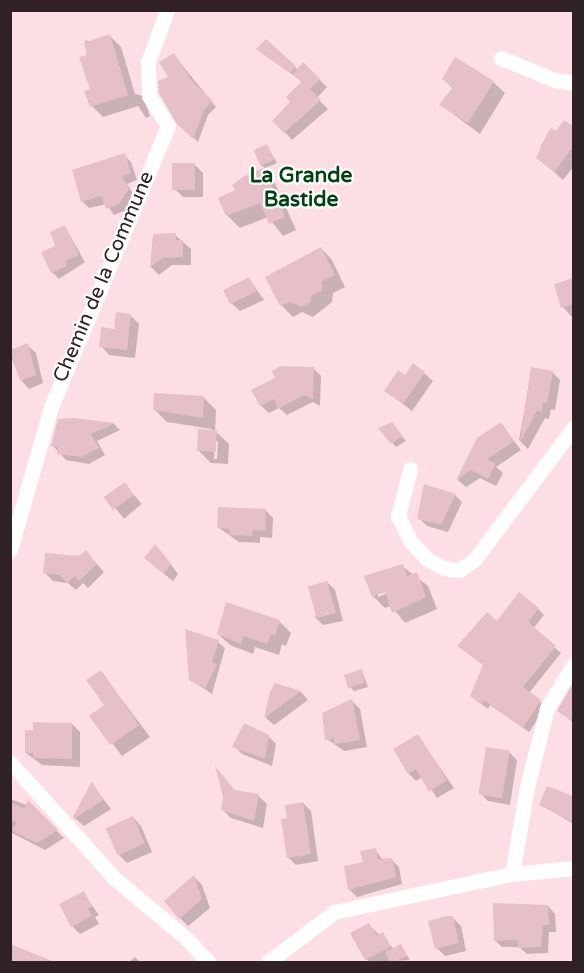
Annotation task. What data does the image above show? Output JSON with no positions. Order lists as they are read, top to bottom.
{
  "streets": {
    "street": ["Chemin de la Commune"]
  },
  "districts": ["La Grande Bastide"]
}
